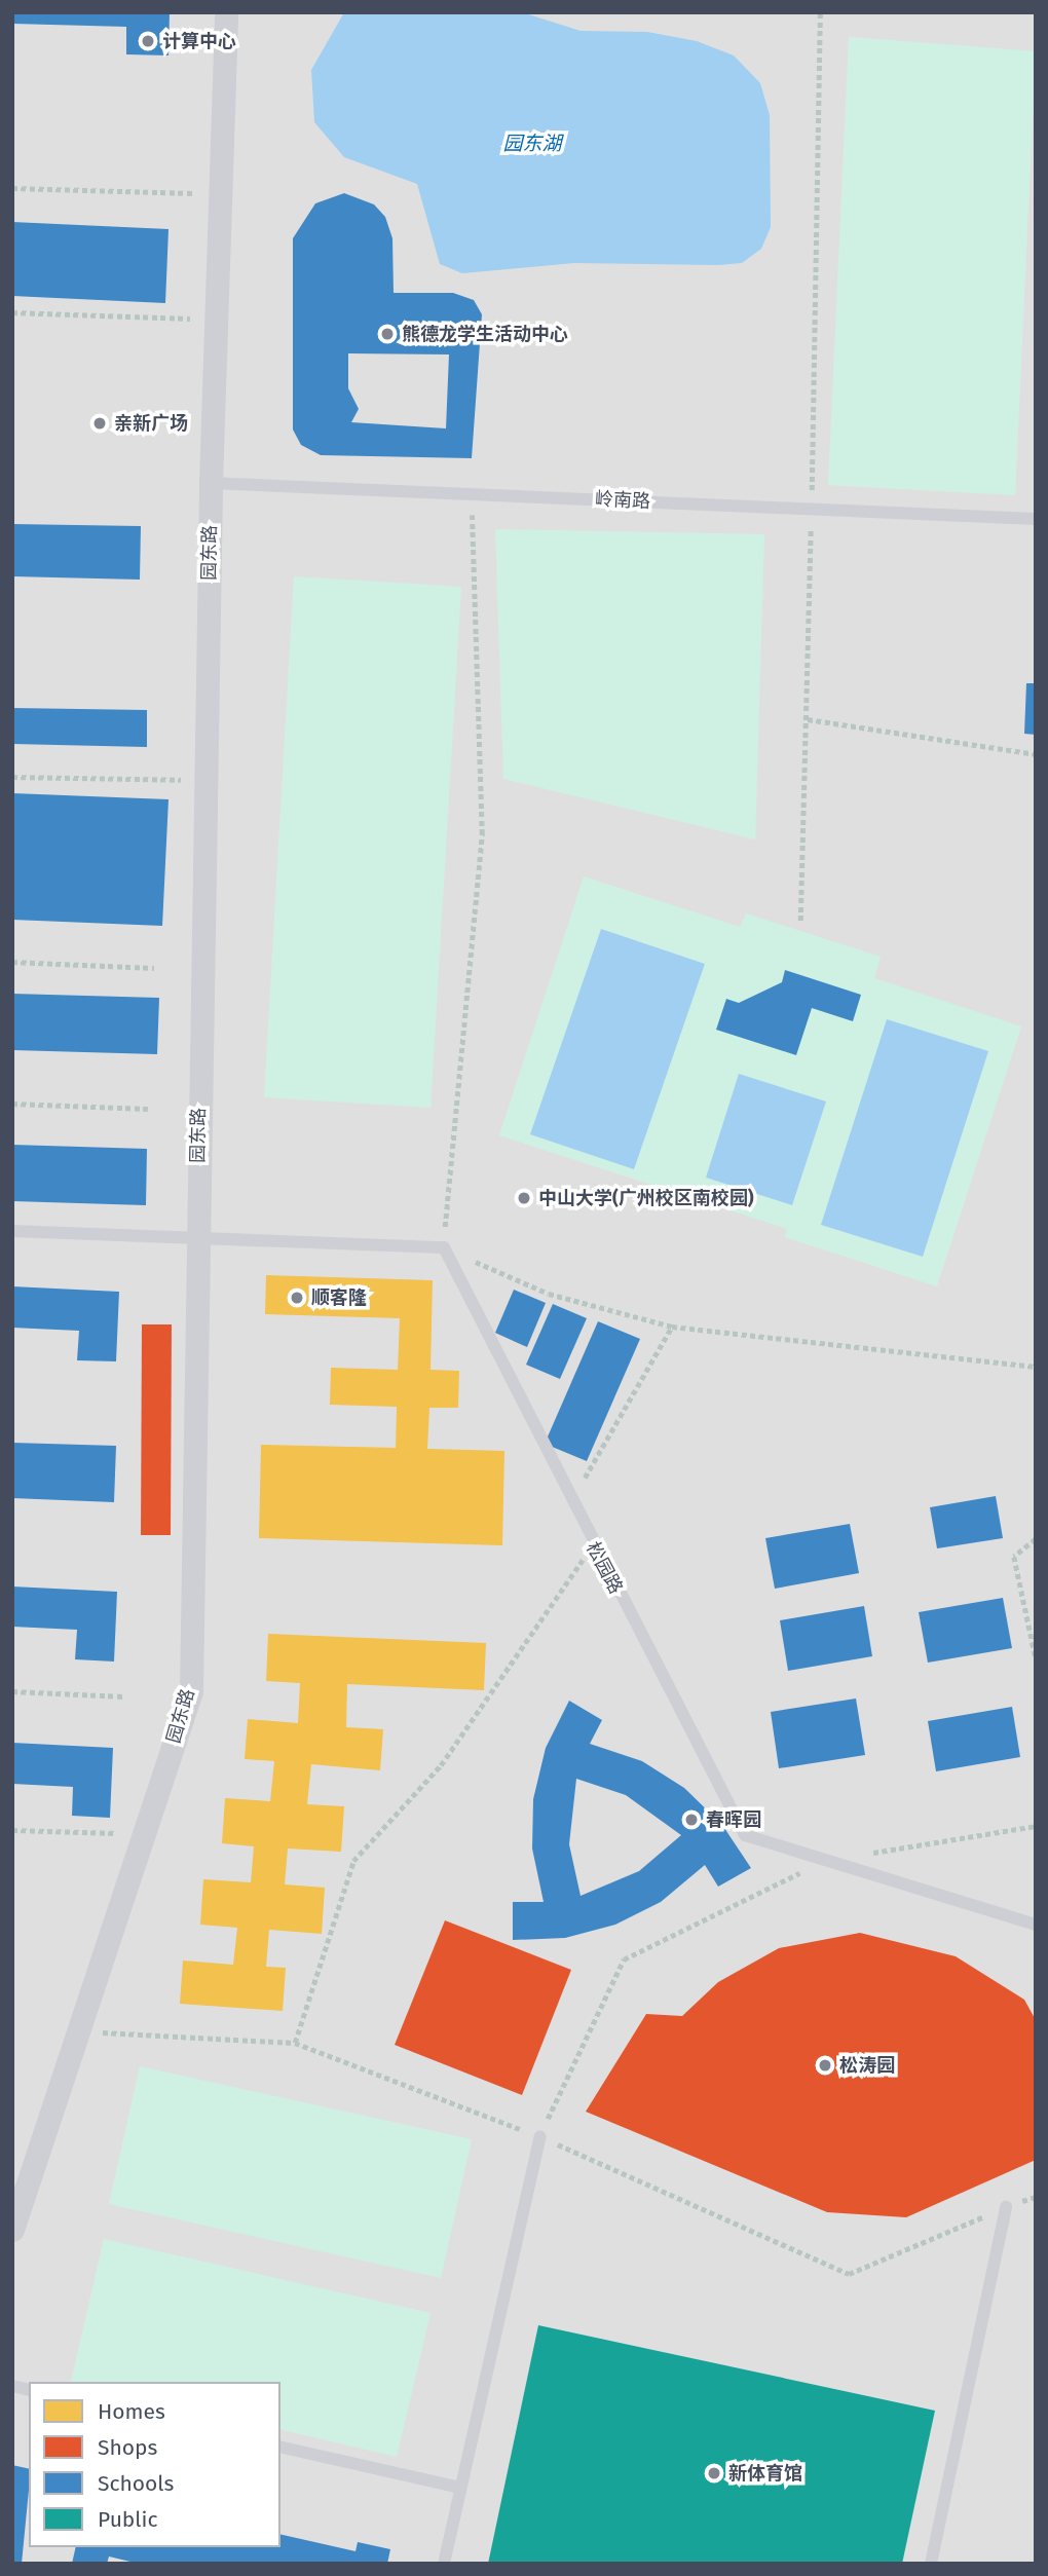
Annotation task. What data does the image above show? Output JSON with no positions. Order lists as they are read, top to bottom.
{
  "streets": {
    "street": ["园东路"],
    "lane": ["岭南路", "松园路"]
  },
  "crossings": [
    ["岭南路", "园东路"]
  ],
  "water": ["园东湖"],
  "places": [
    "计算中心",
    "熊德龙学生活动中心",
    "亲新广场",
    "中山大学(广州校区南校园)",
    "顺客隆",
    "春晖园",
    "松涛园",
    "新体育馆"
  ],
  "legend": [
    "Homes",
    "Shops",
    "Schools",
    "Public"
  ]
}
